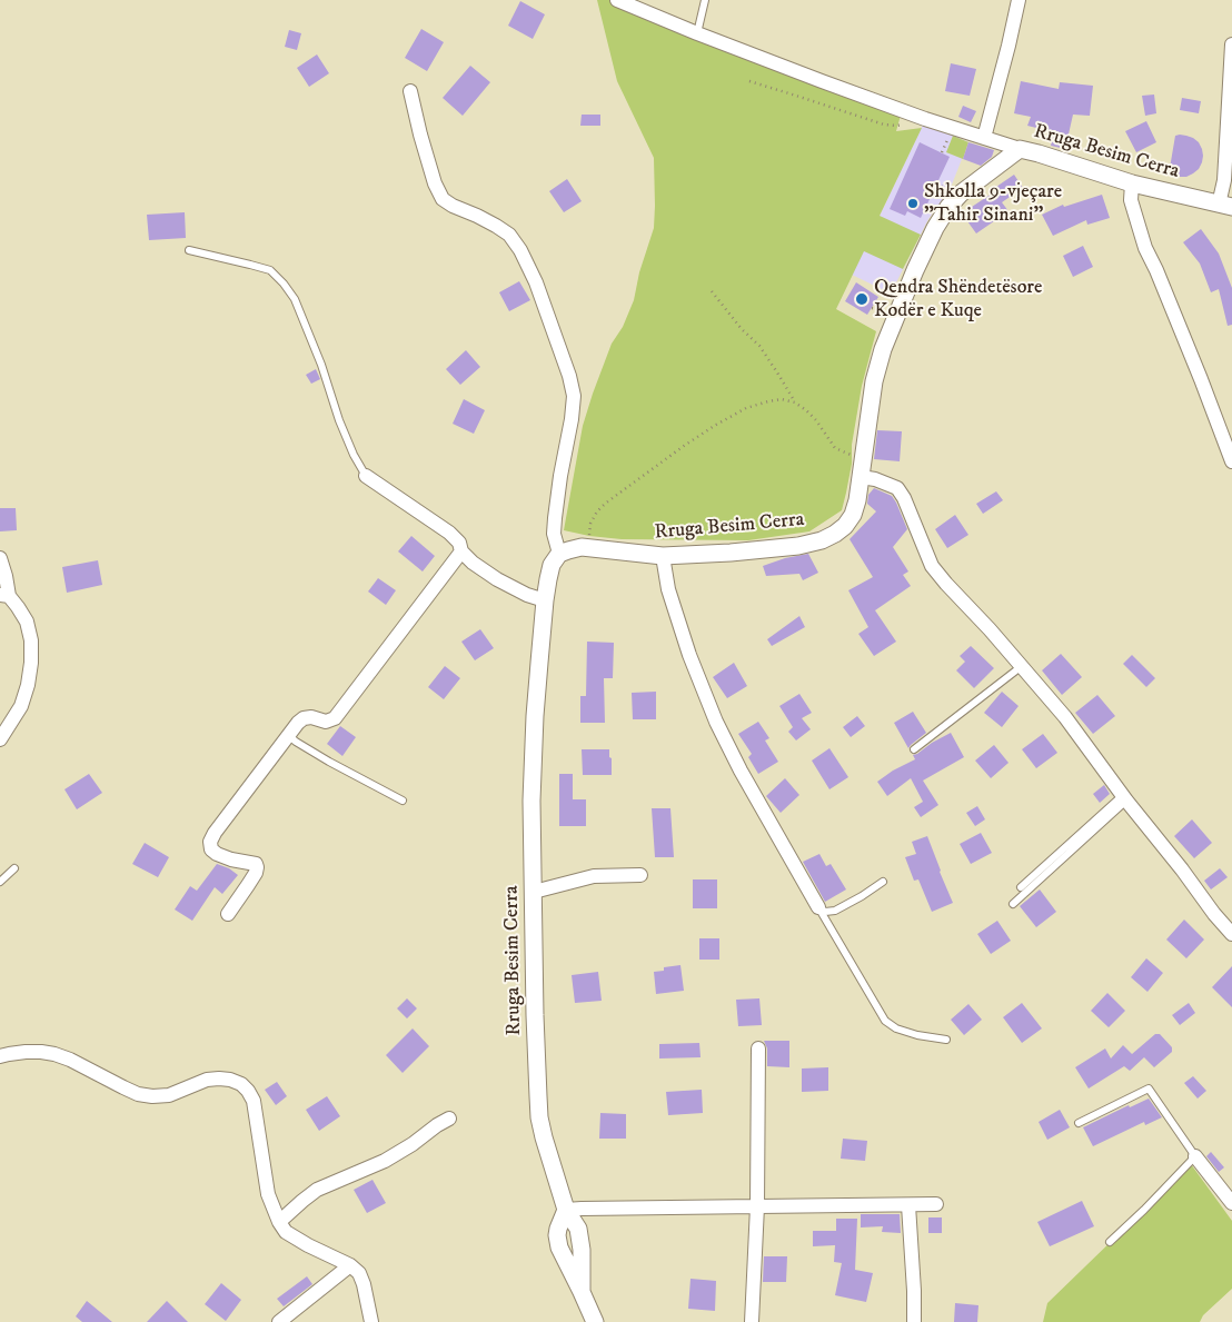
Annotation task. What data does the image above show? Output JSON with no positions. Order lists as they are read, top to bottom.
{
  "streets": {
    "street": ["Rruga Besim Cerra"]
  },
  "places": ["Shkolla 9-vjeçare \"Tahir Sinani\"", "Qendra Shëndetësore Kodër e Kuqe"]
}
